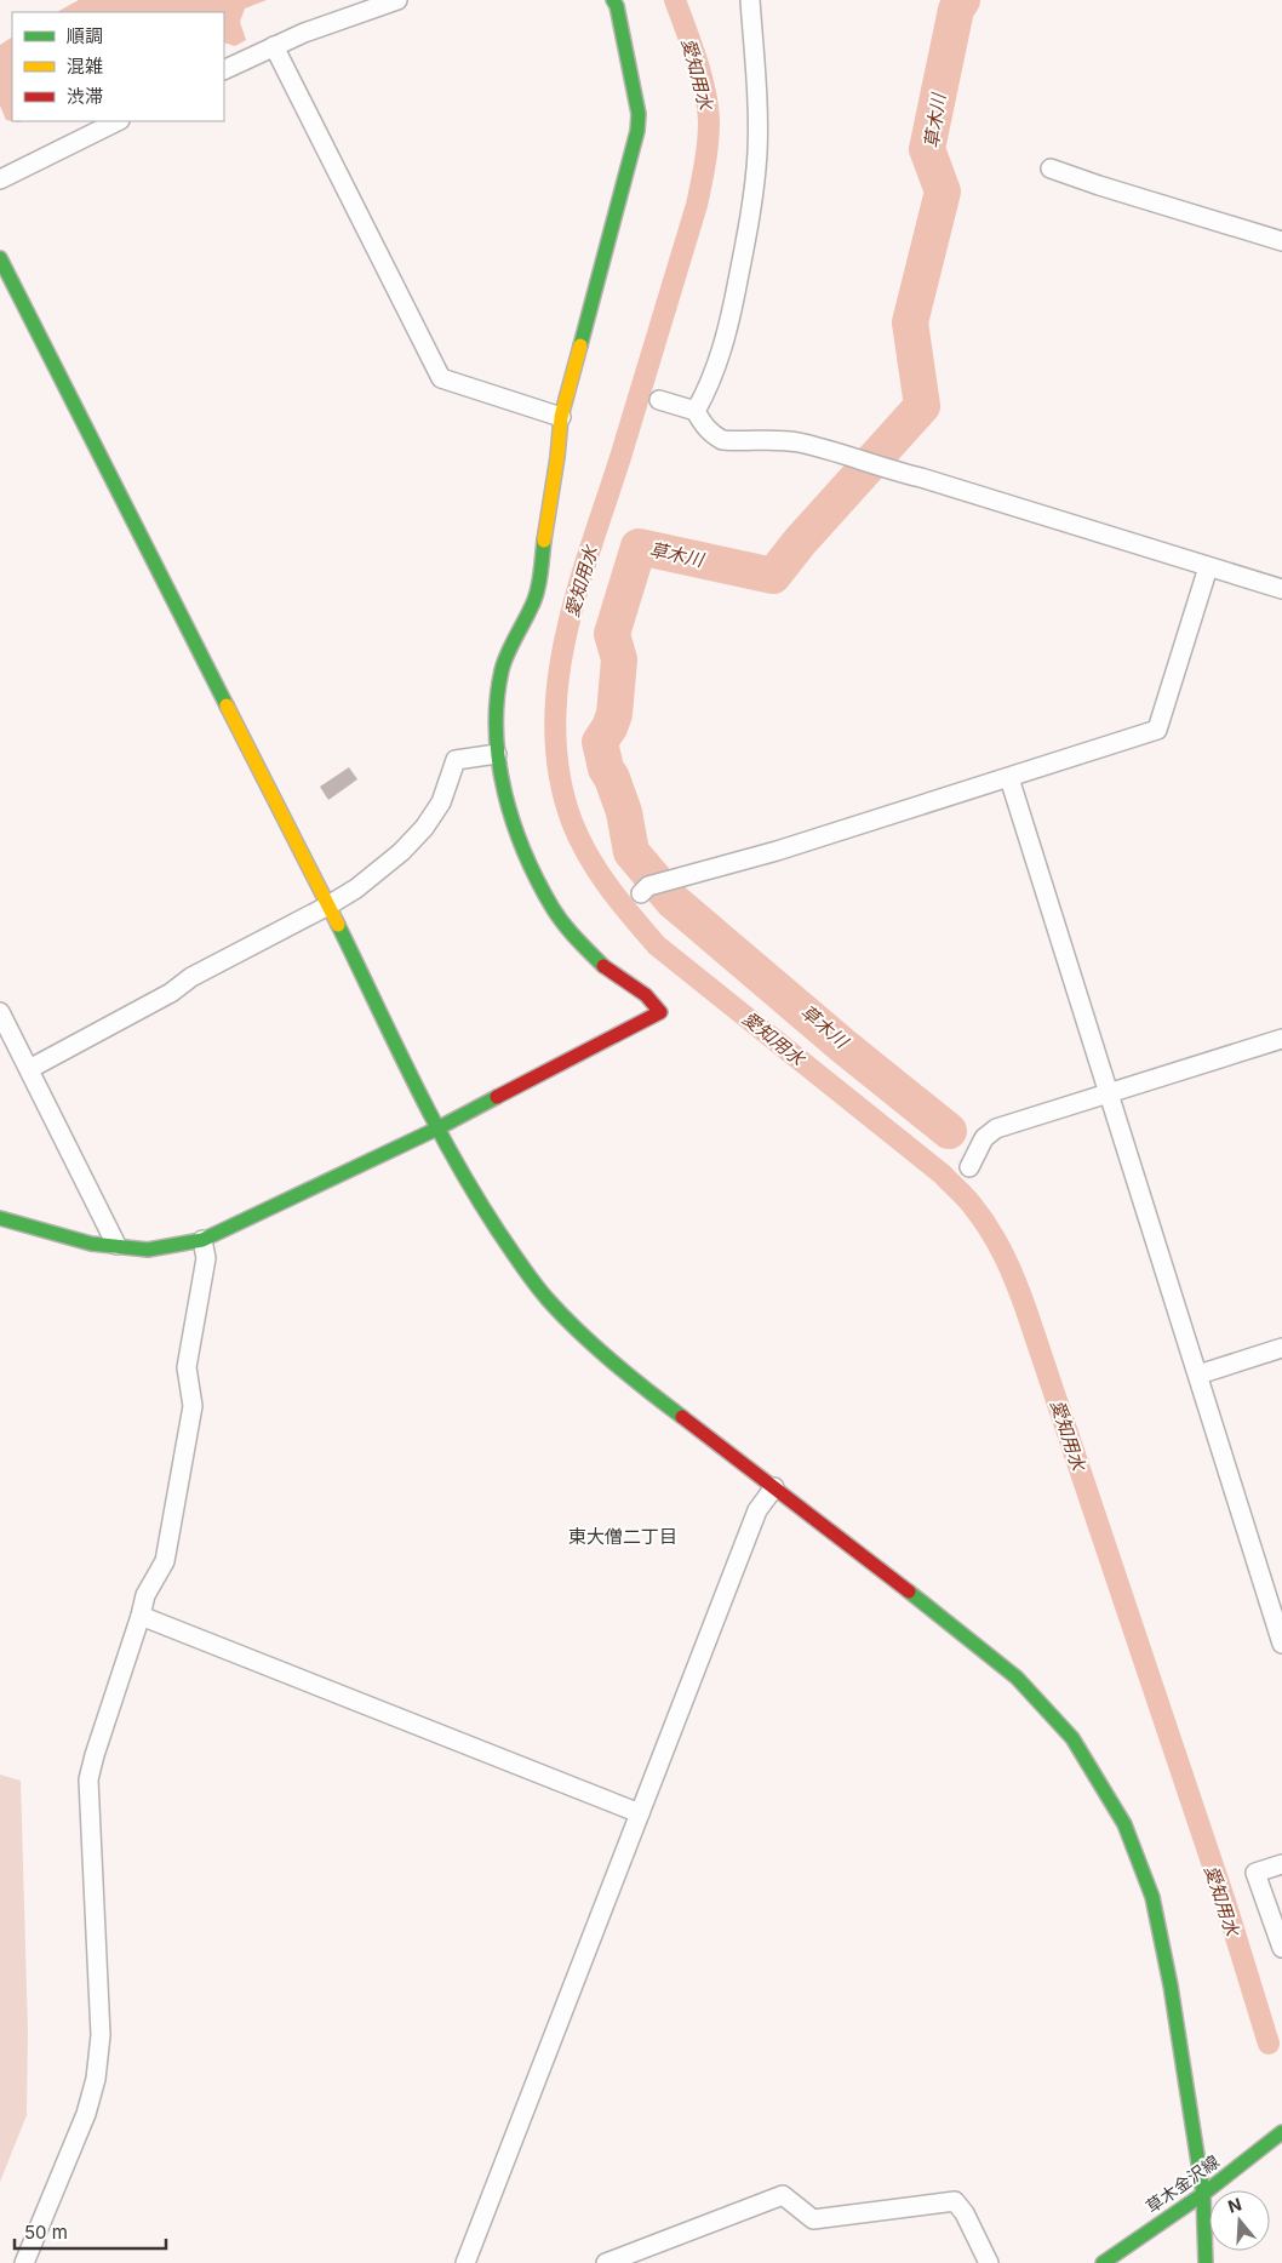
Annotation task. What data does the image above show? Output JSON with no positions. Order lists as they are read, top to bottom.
{
  "streets": {
    "street": ["草木金沢線"]
  },
  "districts": ["東大僧二丁目"],
  "water": ["愛知用水", "草木川"],
  "legend": ["順調", "混雑", "渋滞"],
  "scale_bar": "50 m",
  "north": "top"
}
